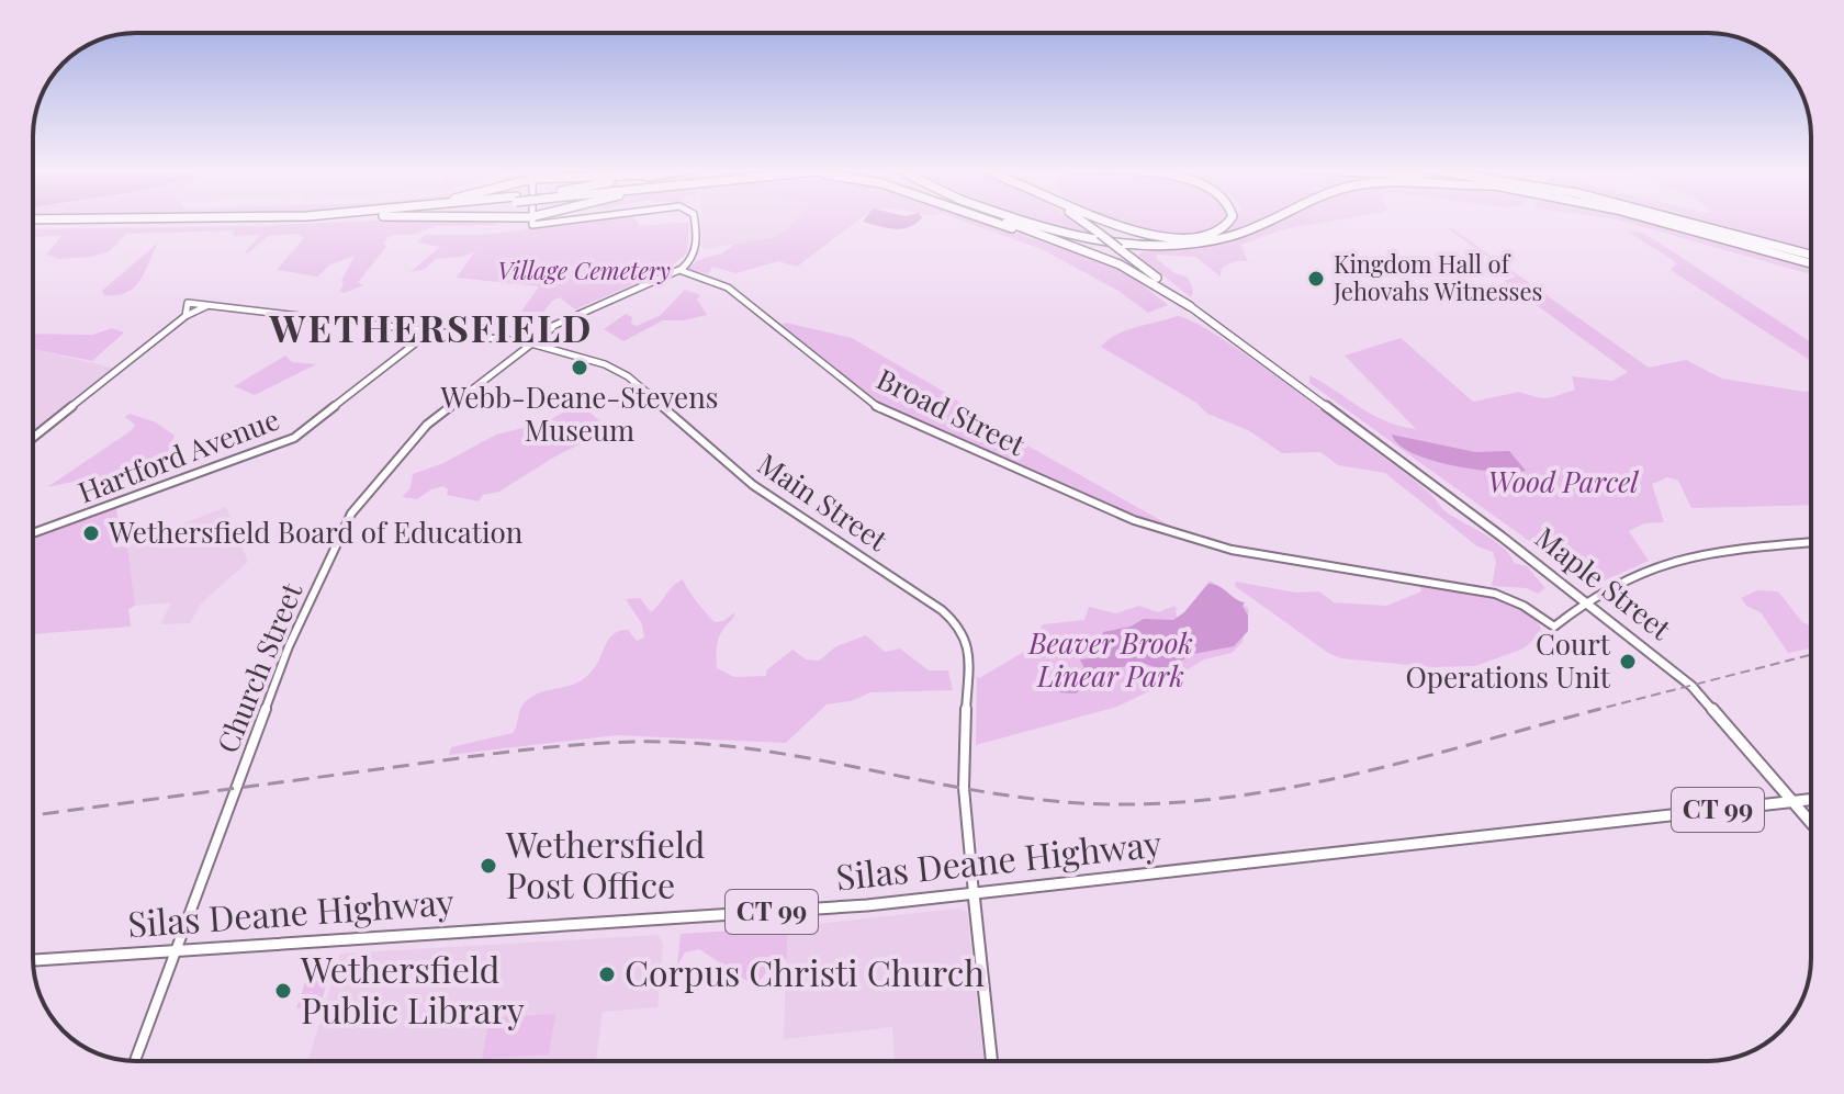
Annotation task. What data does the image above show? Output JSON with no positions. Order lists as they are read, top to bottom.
{
  "streets": {
    "main road": ["Maple Street", "CT 99", "Silas Deane Highway"],
    "street": [
      "Broad Street",
      "Hartford Avenue",
      "Main Street",
      "Church Street"
    ]
  },
  "crossings": [
    ["Broad Street", "Maple Street"],
    ["Broad Street", "Church Street"],
    ["Hartford Avenue", "Main Street"],
    ["Main Street", "Church Street"],
    ["Main Street", "Silas Deane Highway"],
    ["Maple Street", "Silas Deane Highway"],
    ["Church Street", "Silas Deane Highway"]
  ],
  "districts": ["WETHERSFIELD"],
  "parks": ["Village Cemetery", "Wood Parcel", "Beaver Brook Linear Park"],
  "places": [
    "Kingdom Hall of Jehovahs Witnesses",
    "Webb-Deane-Stevens Museum",
    "Wethersfield Board of Education",
    "Court Operations Unit",
    "Wethersfield Post Office",
    "Corpus Christi Church",
    "Wethersfield Public Library"
  ]
}
